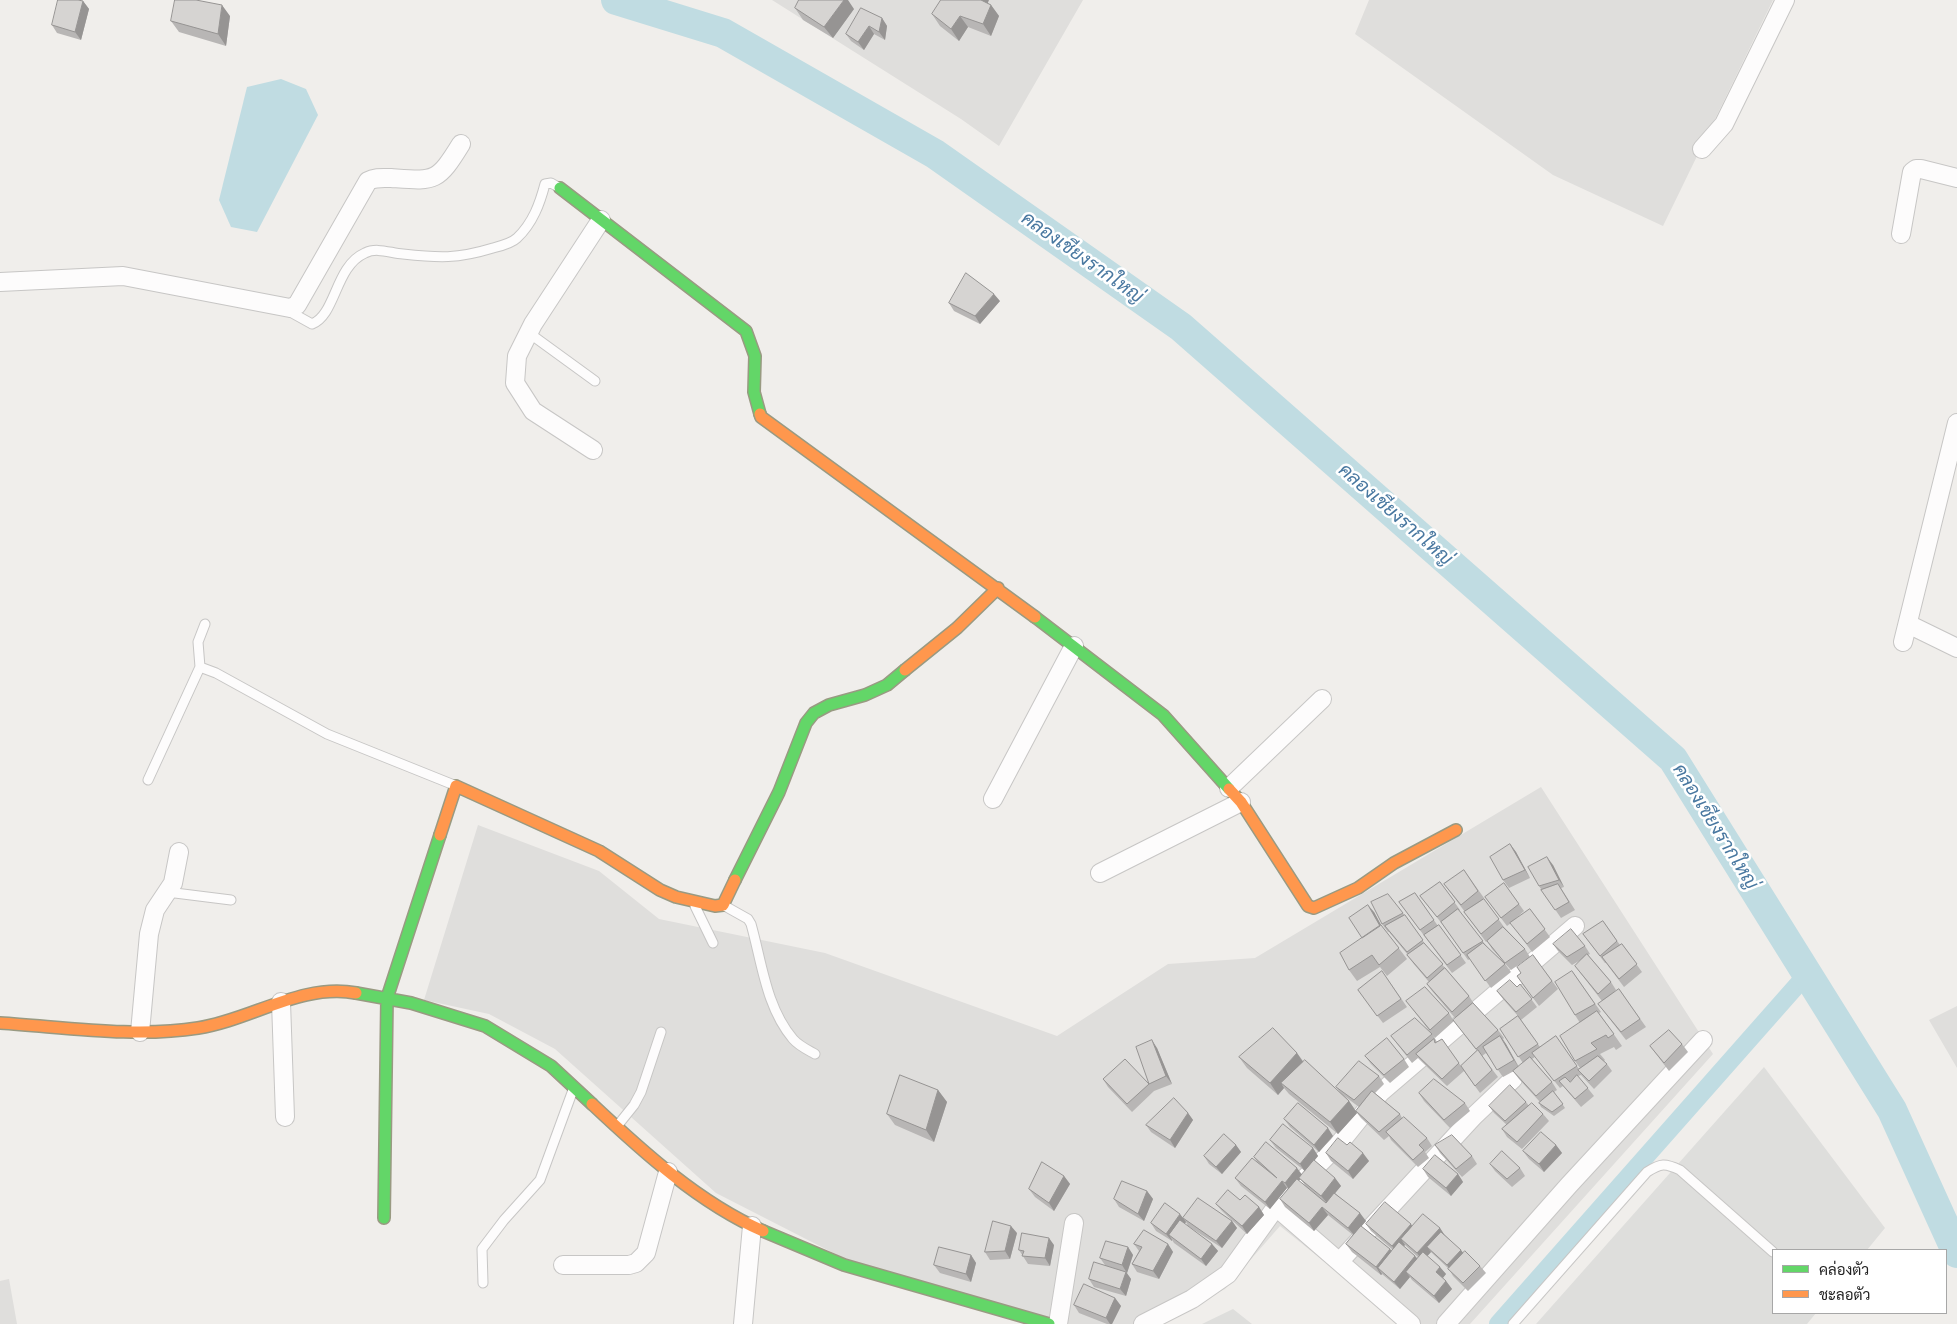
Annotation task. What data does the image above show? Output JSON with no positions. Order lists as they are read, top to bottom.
{
  "water": ["คลองเชียงรากใหญ่"],
  "legend": ["คล่องตัว", "ชะลอตัว"]
}
